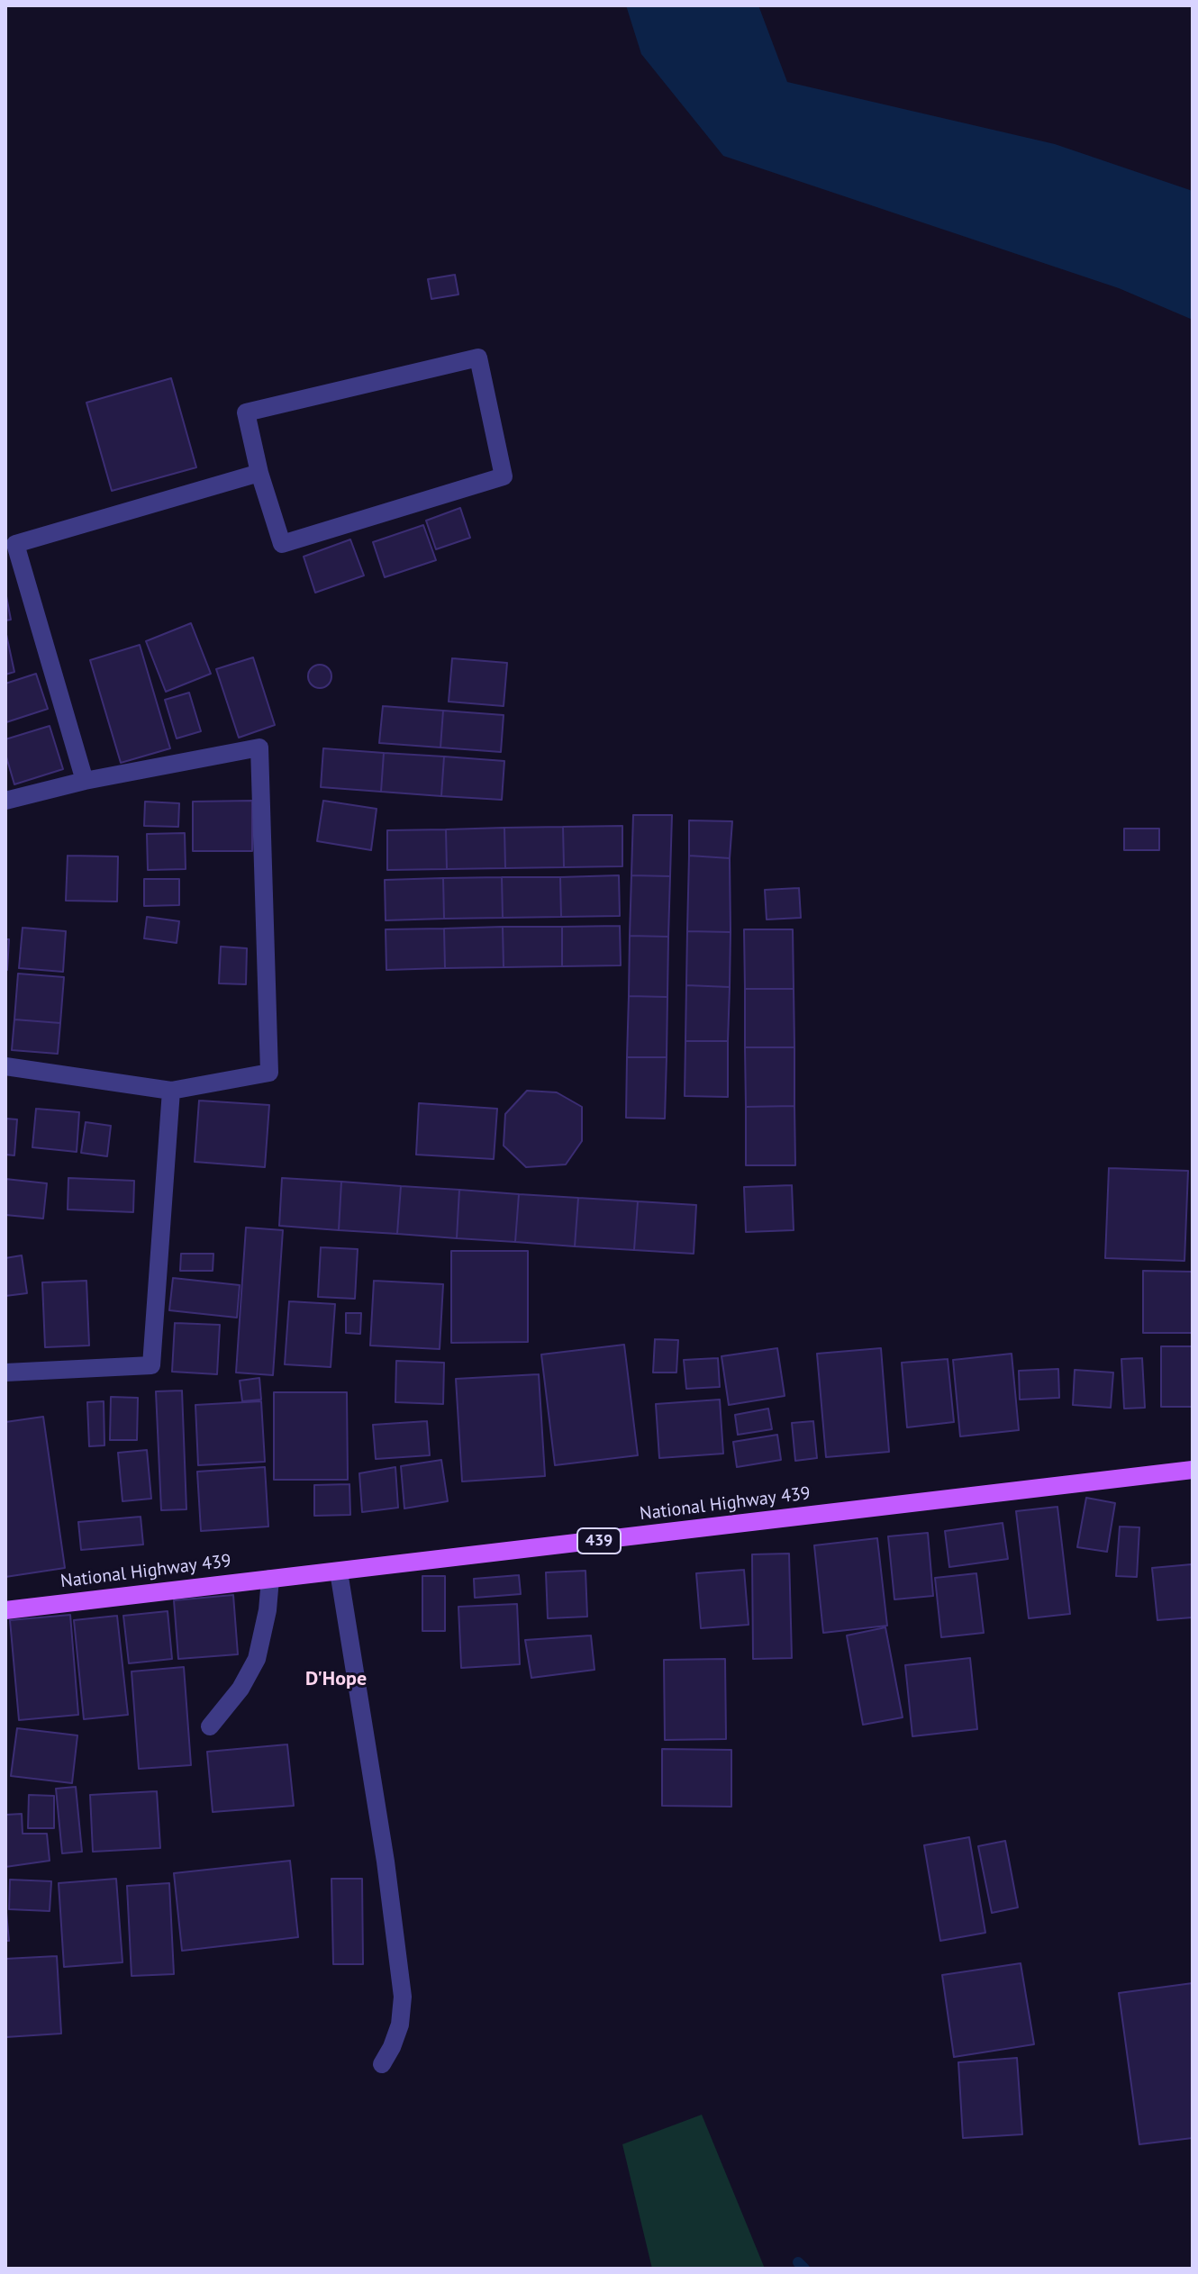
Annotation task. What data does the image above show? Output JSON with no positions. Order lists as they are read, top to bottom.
{
  "streets": {
    "main road": ["National Highway 439", "439"]
  },
  "districts": ["D'Hope"]
}
